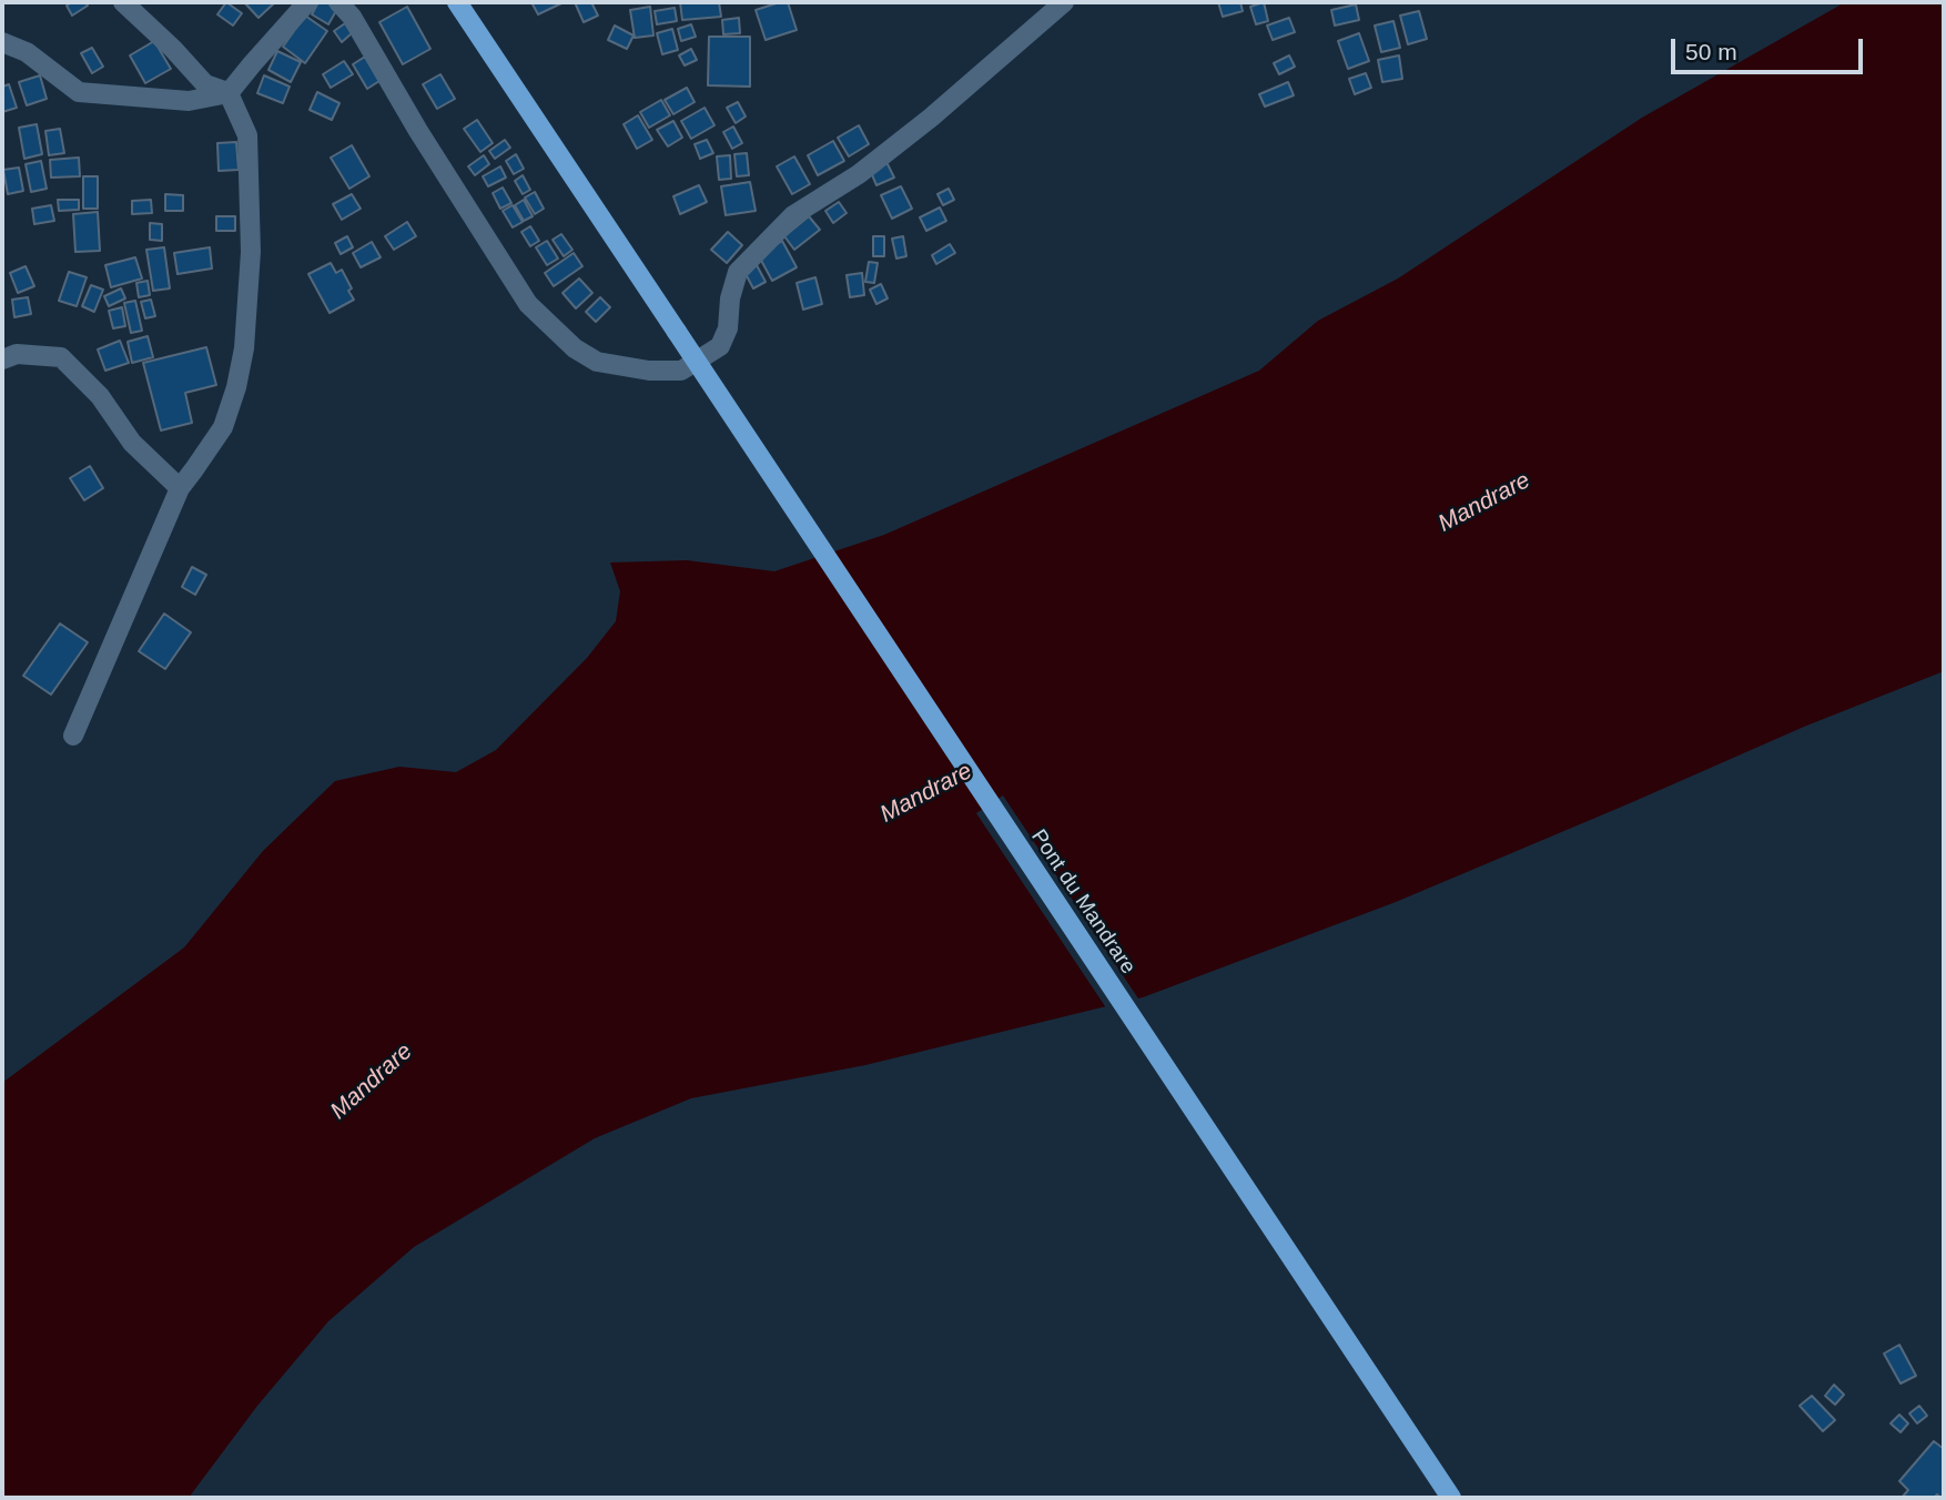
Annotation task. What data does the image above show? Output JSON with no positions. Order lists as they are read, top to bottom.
{
  "streets": {
    "main road": ["Pont du Mandrare"]
  },
  "water": ["Mandrare"],
  "scale_bar": "50 m"
}
